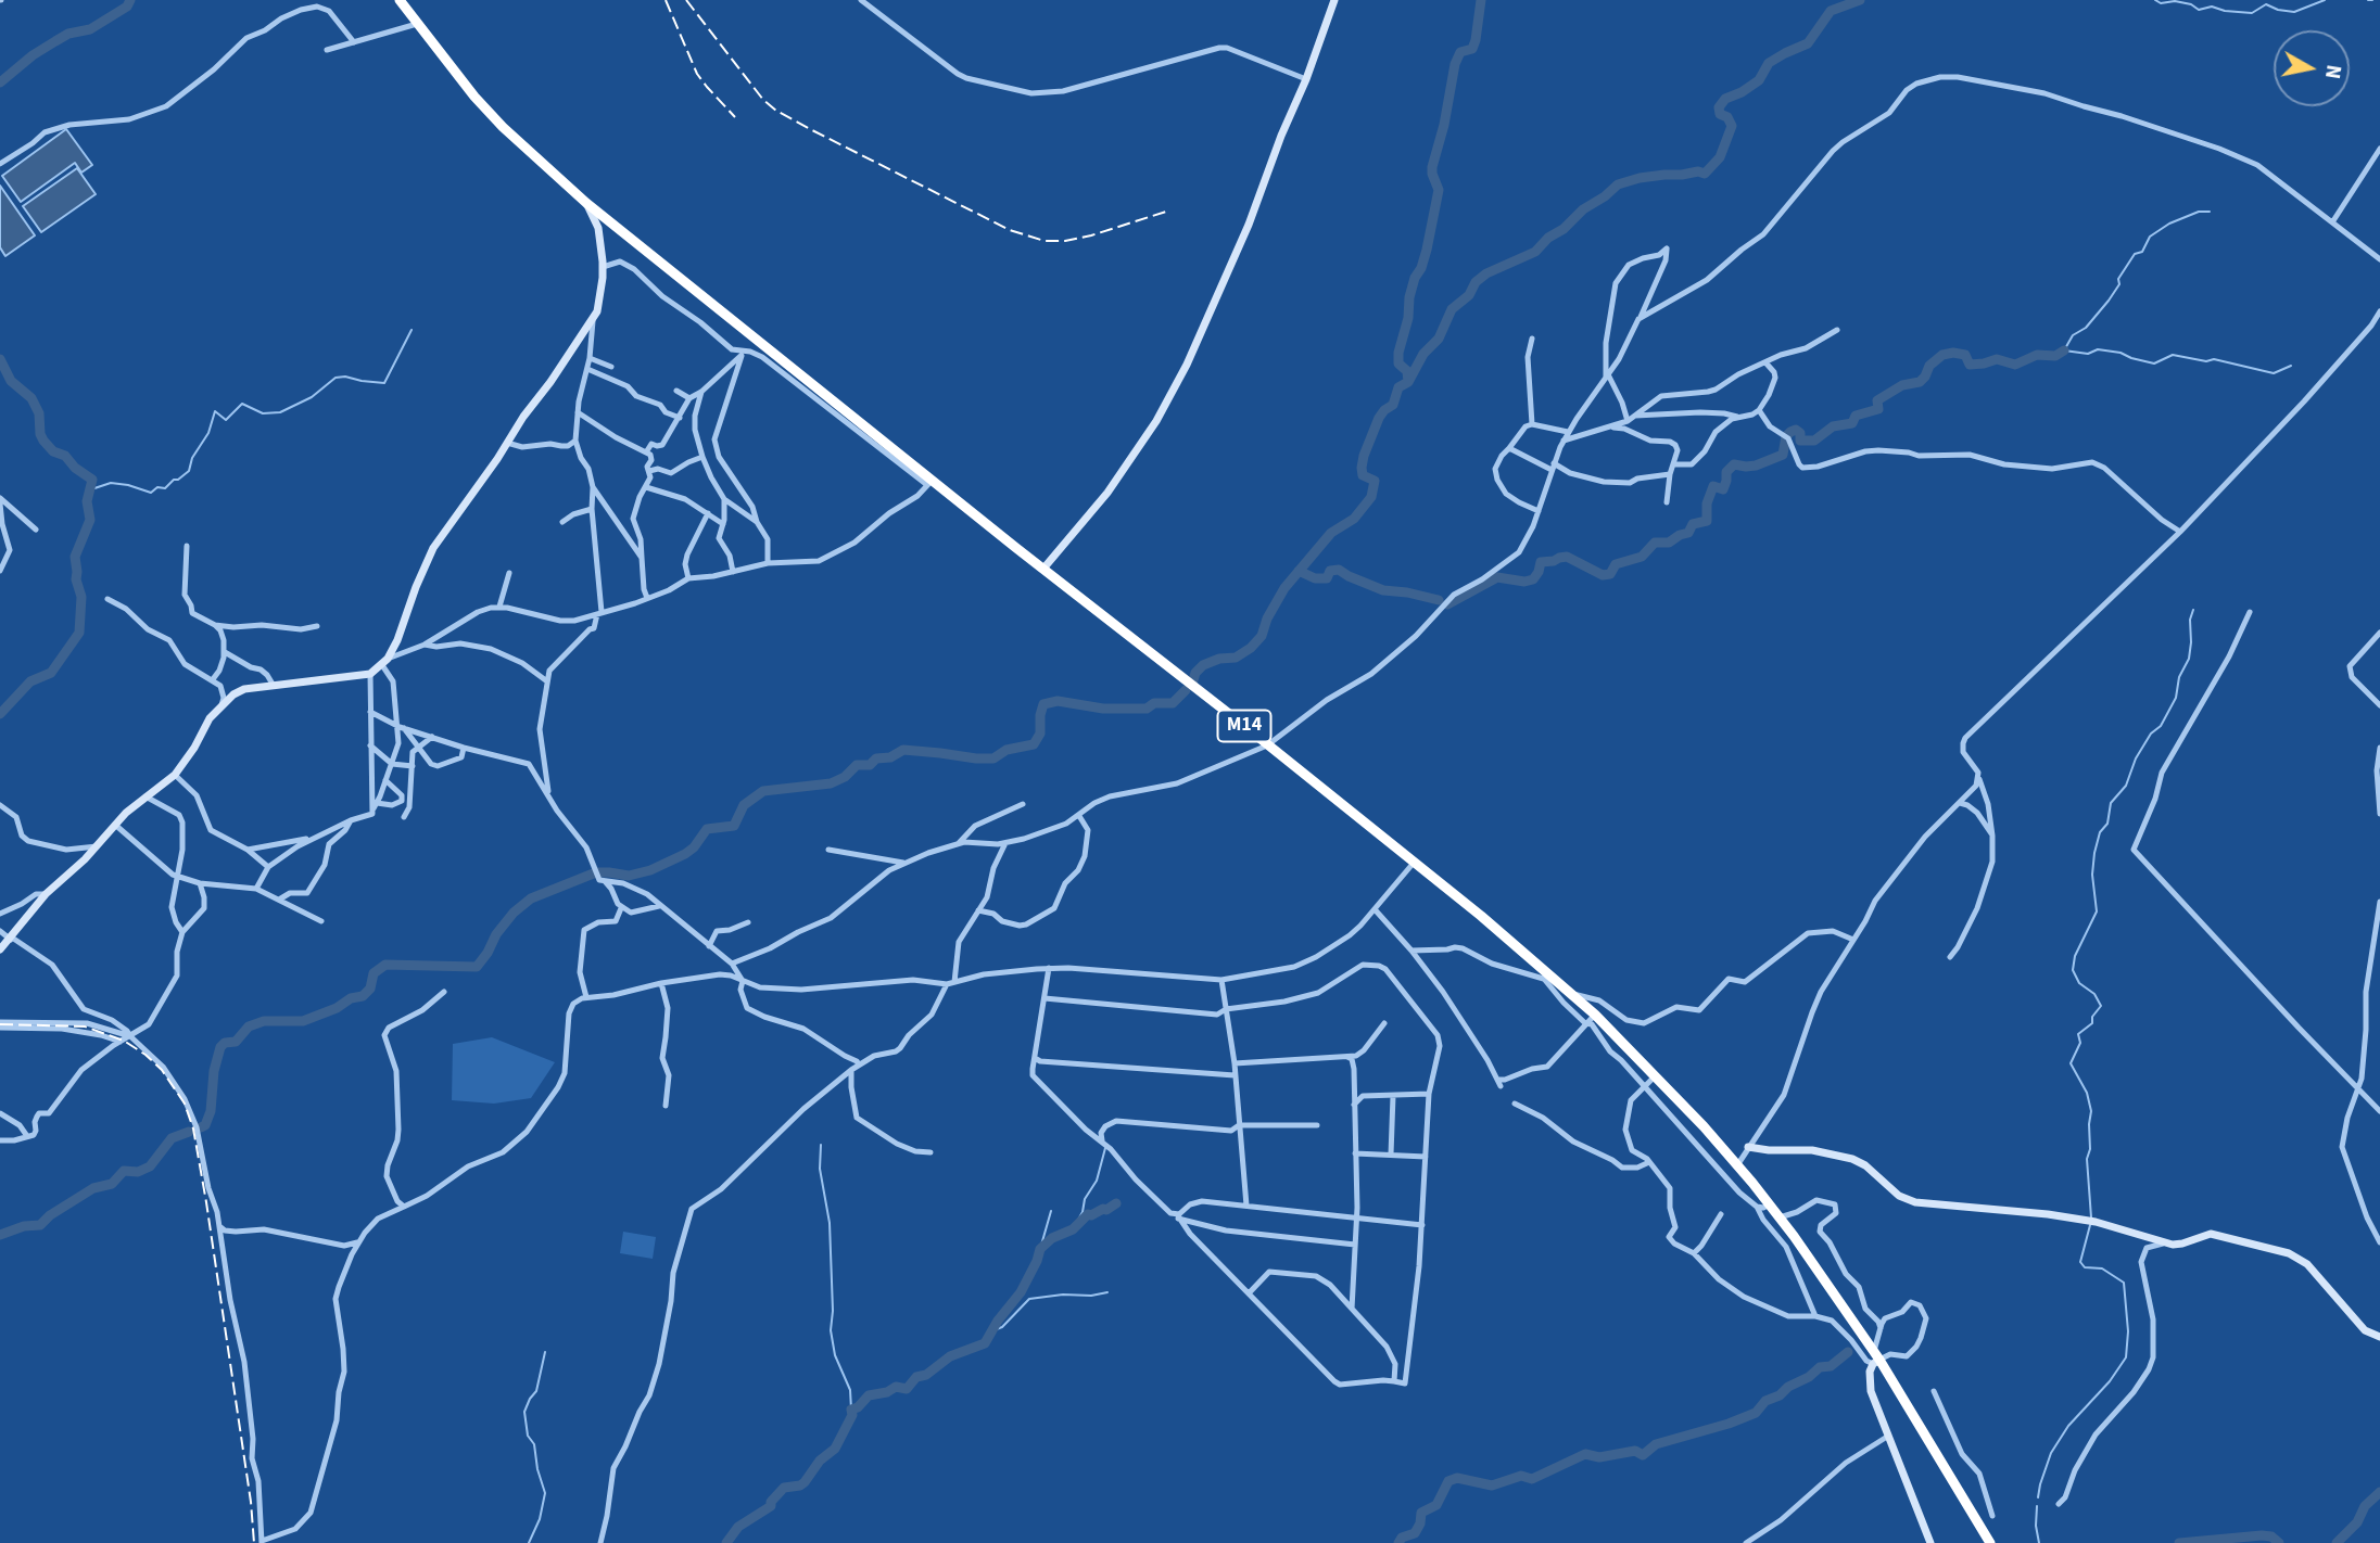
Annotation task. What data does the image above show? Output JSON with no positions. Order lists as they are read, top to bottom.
{
  "streets": {
    "highway": ["M14"]
  },
  "north": "right"
}
